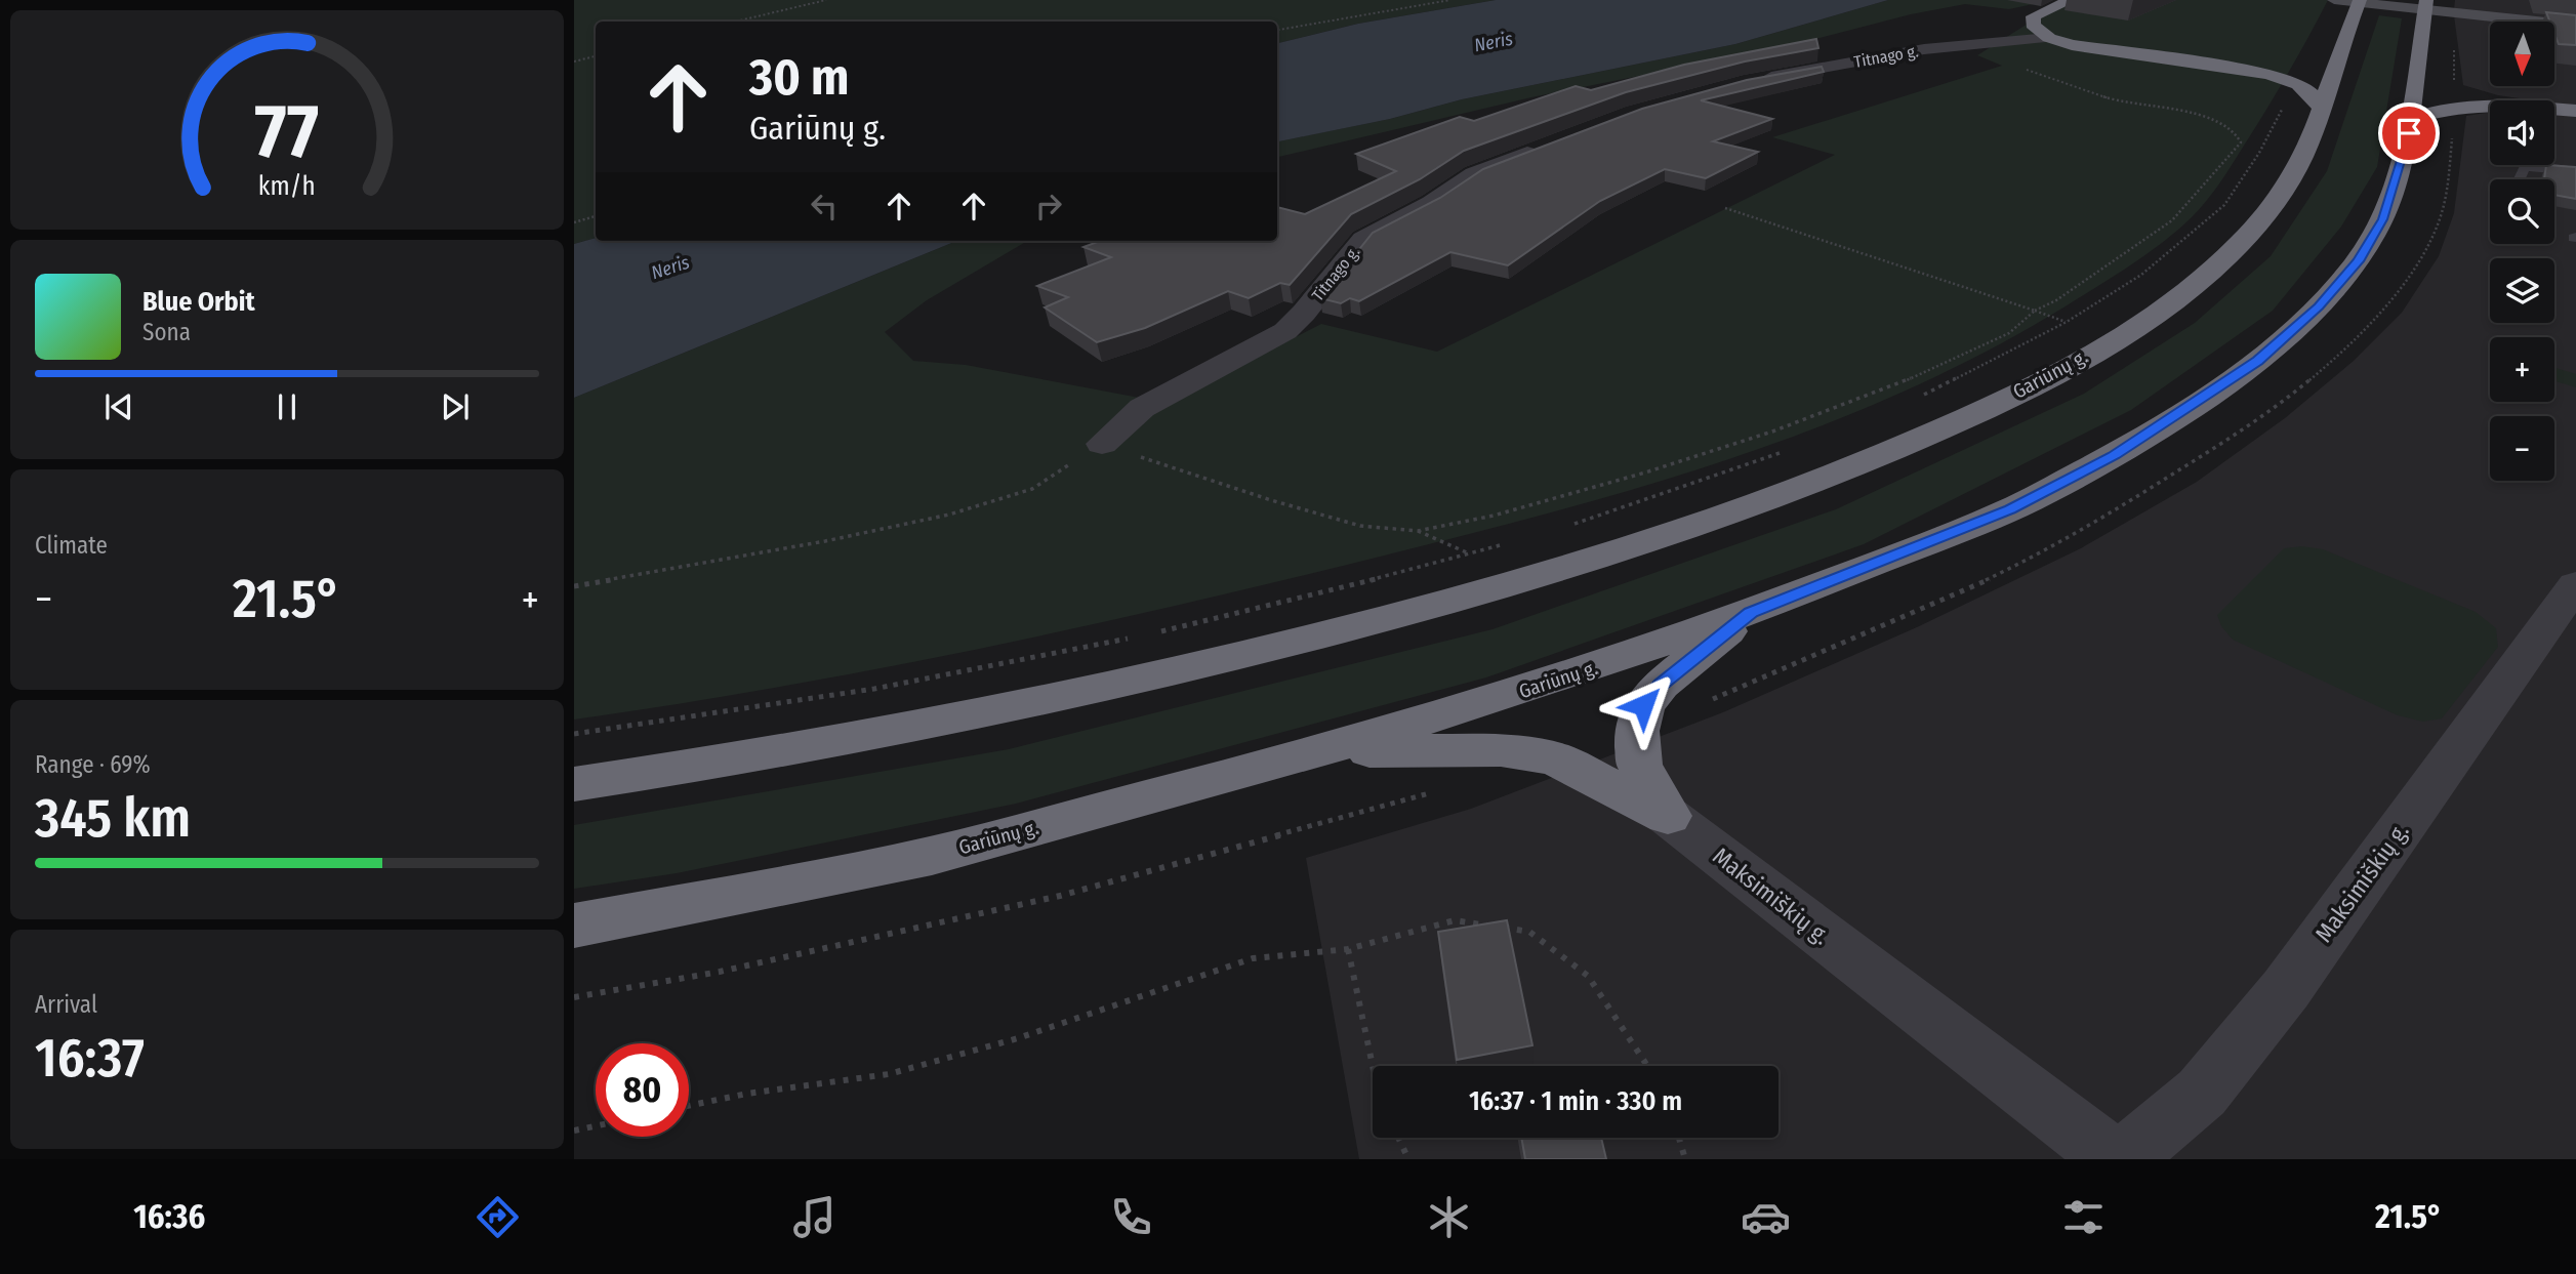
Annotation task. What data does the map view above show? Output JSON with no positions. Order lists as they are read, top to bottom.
{
  "streets": {
    "highway": ["Gariūnų g."],
    "street": ["Titnago g.", "Maksimiškių g."]
  },
  "water": ["Neris"],
  "north": "bottom",
  "page": {
    "map_buttons": ["+", "−"],
    "turn": ["30 m", "Gariūnų g."],
    "song": ["Blue Orbit", "Sona"],
    "tile": [
      "Climate",
      ["Range · 69%", "345 km"],
      ["Arrival", "16:37"]
    ],
    "heat": ["−", "21.5°", "+"],
    "limit": "80",
    "trip": "16:37 · 1 min · 330 m",
    "tabs": ["16:36", "21.5°"],
    "gauge": ["77", "km/h"]
  }
}
